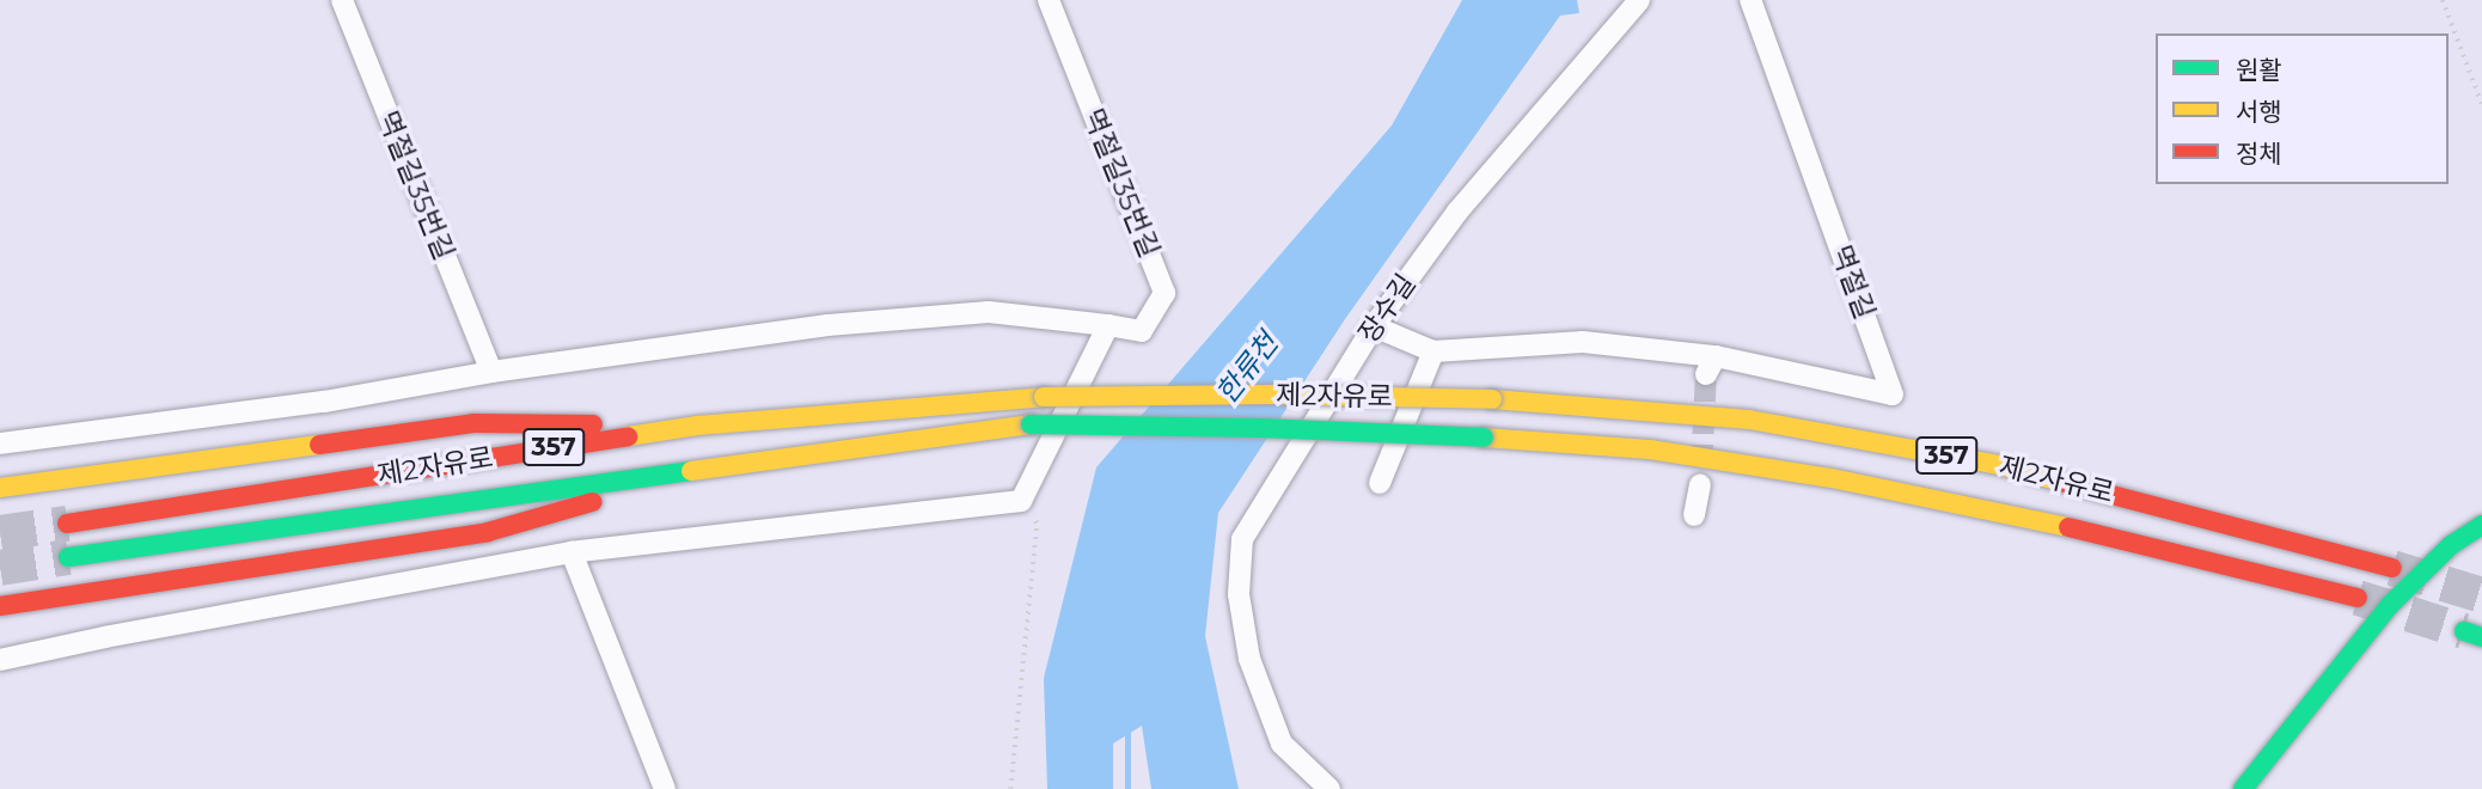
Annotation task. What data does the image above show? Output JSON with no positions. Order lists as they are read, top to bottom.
{
  "streets": {
    "main road": ["제2자유로", "357"],
    "street": ["멱절길35번길", "멱절길", "장수길"]
  },
  "water": ["한류천"],
  "legend": ["원활", "서행", "정체"]
}
